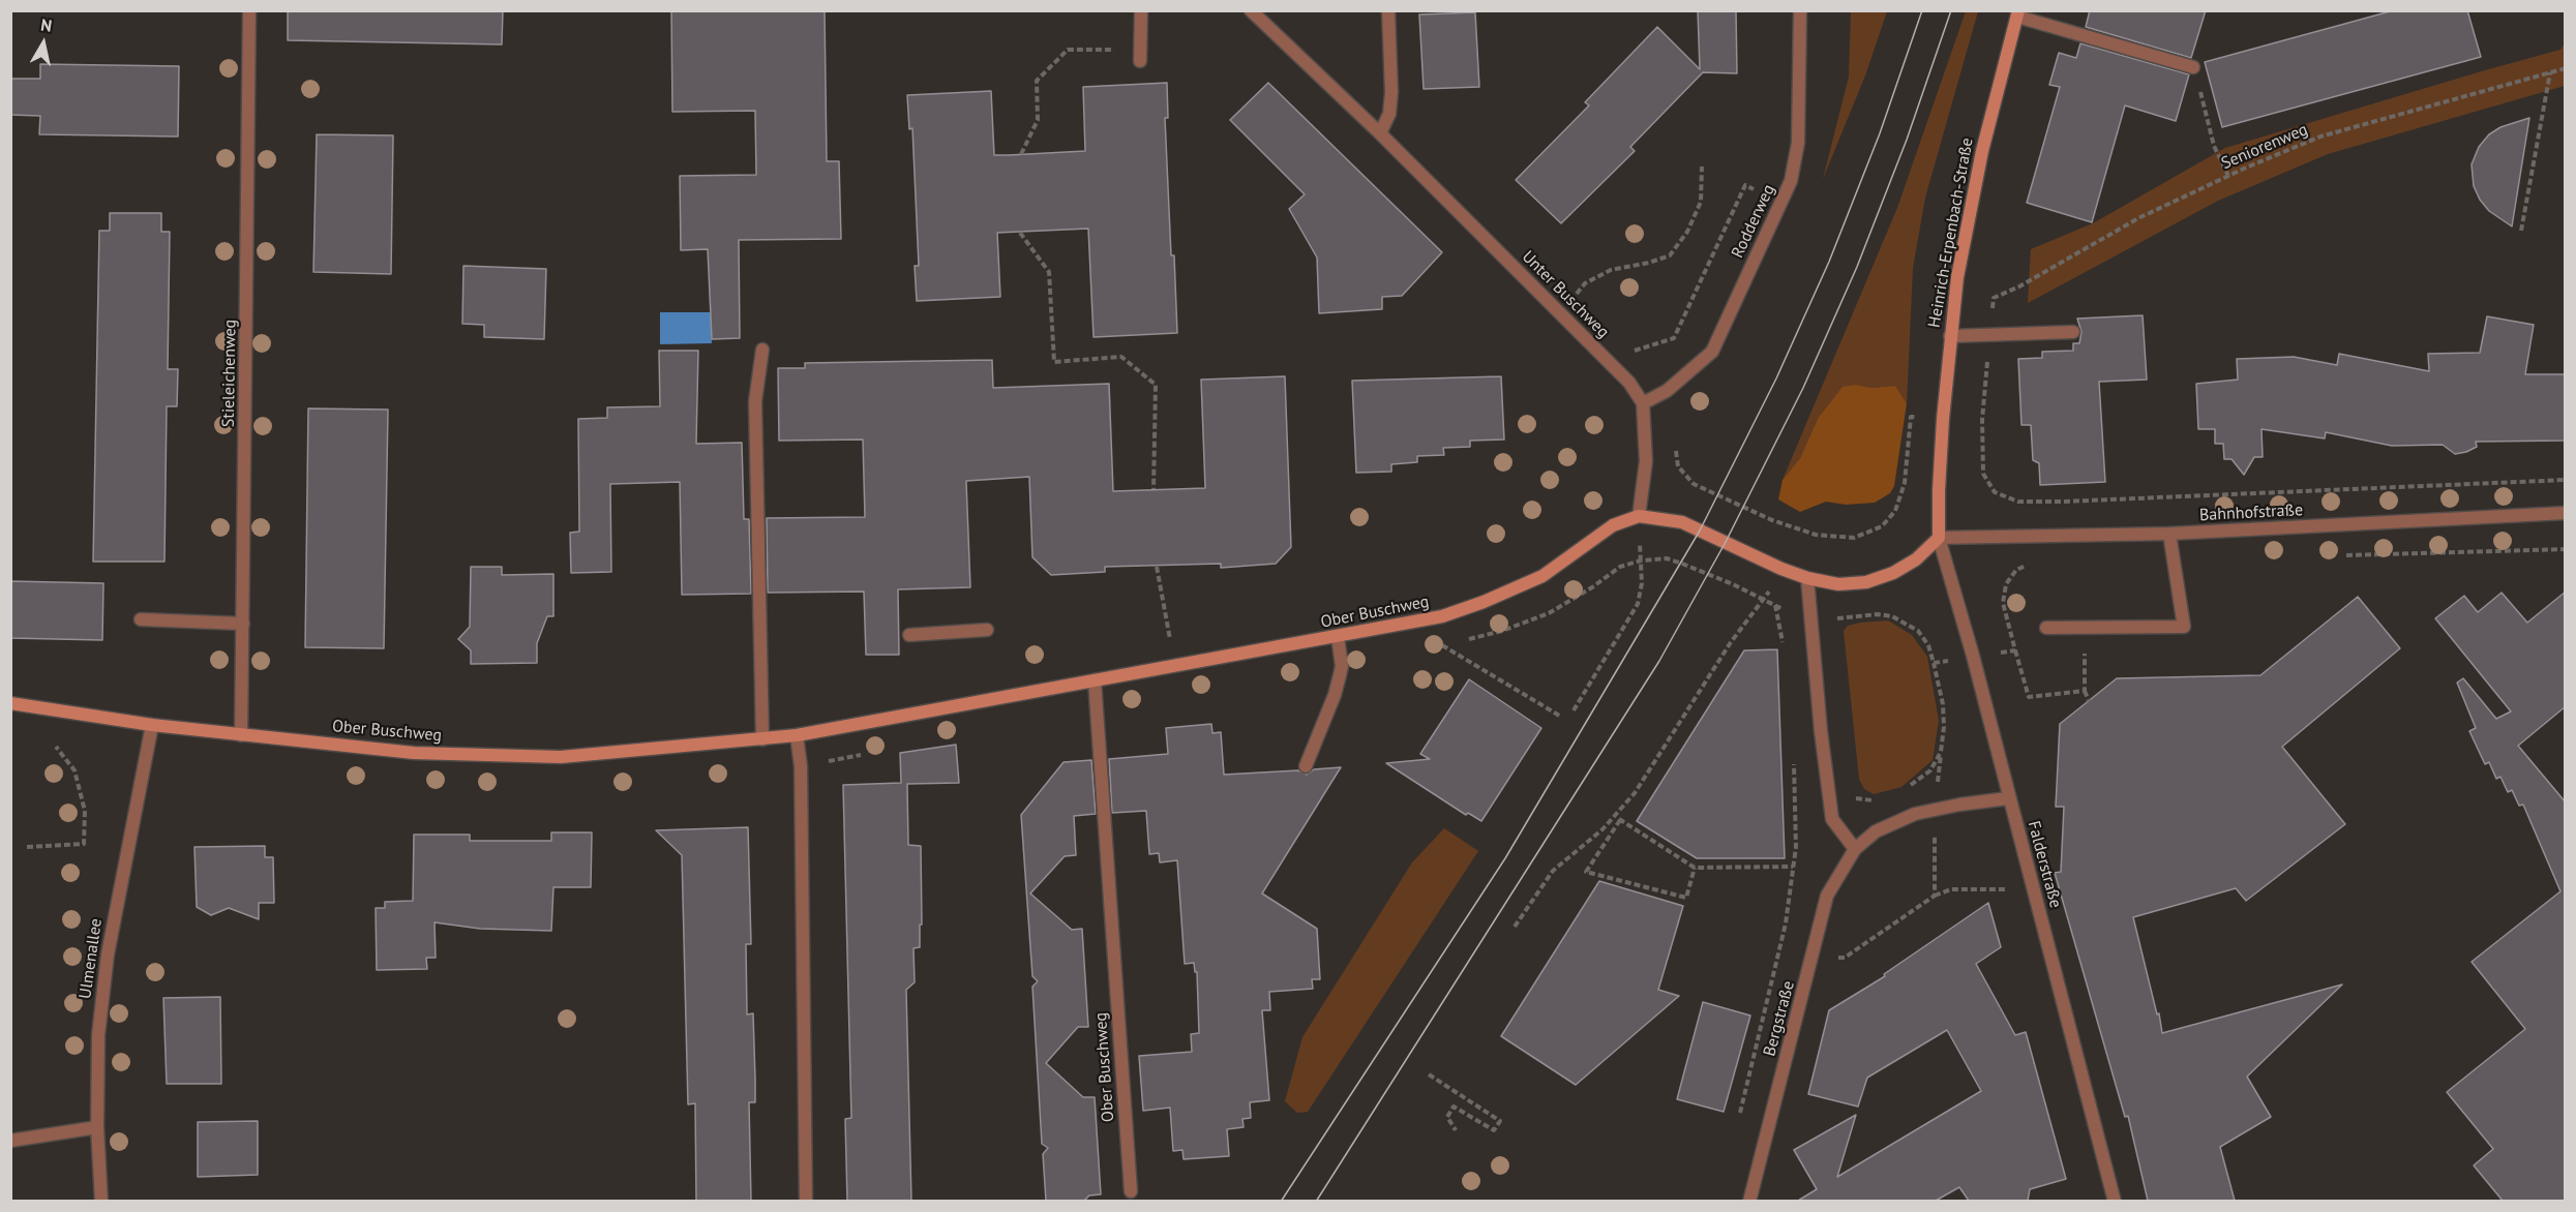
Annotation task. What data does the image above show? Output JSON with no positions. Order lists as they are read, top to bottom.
{
  "streets": {
    "street": [
      "Rodderweg",
      "Heinrich-Erpenbach-Straße",
      "Unter Buschweg",
      "Stieleichenweg",
      "Bahnhofstraße",
      "Ober Buschweg",
      "Falderstraße",
      "Ulmenallee",
      "Bergstraße"
    ],
    "path": ["Seniorenweg"]
  },
  "crossings": [
    ["Rodderweg", "Unter Buschweg"],
    ["Heinrich-Erpenbach-Straße", "Bahnhofstraße"],
    ["Heinrich-Erpenbach-Straße", "Falderstraße"],
    ["Stieleichenweg", "Ober Buschweg"],
    ["Bahnhofstraße", "Falderstraße"],
    ["Ober Buschweg", "Ulmenallee"],
    ["Falderstraße", "Bergstraße"]
  ],
  "north": "top"
}
